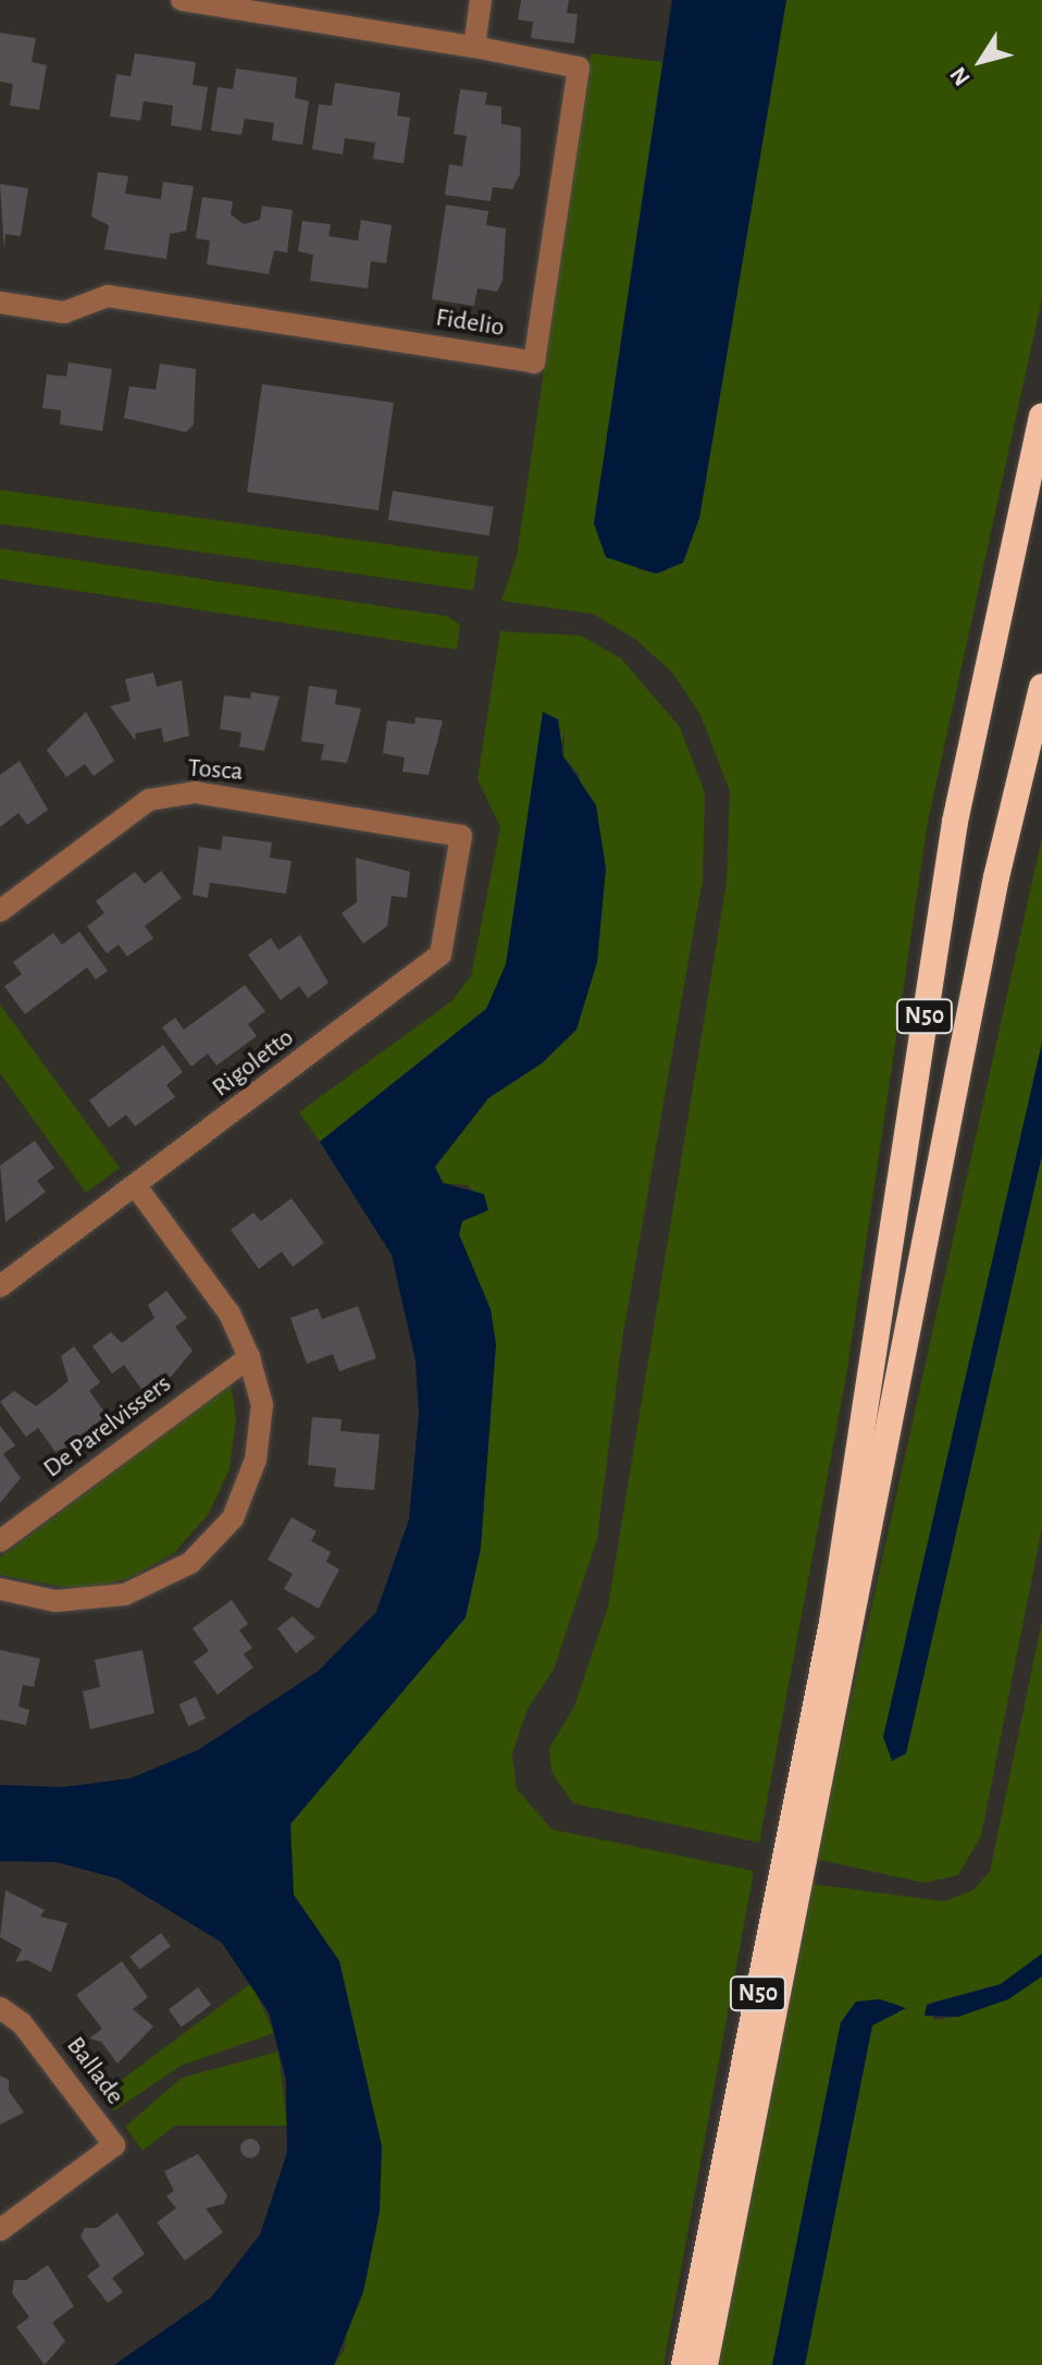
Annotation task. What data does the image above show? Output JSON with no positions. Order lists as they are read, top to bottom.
{
  "streets": {
    "highway": ["N50"],
    "street": [
      "Fidelio",
      "Tosca",
      "Rigoletto",
      "De Parelvissers",
      "Ballade"
    ]
  },
  "crossings": [
    ["Tosca", "Rigoletto"]
  ],
  "north": "bottom left"
}
